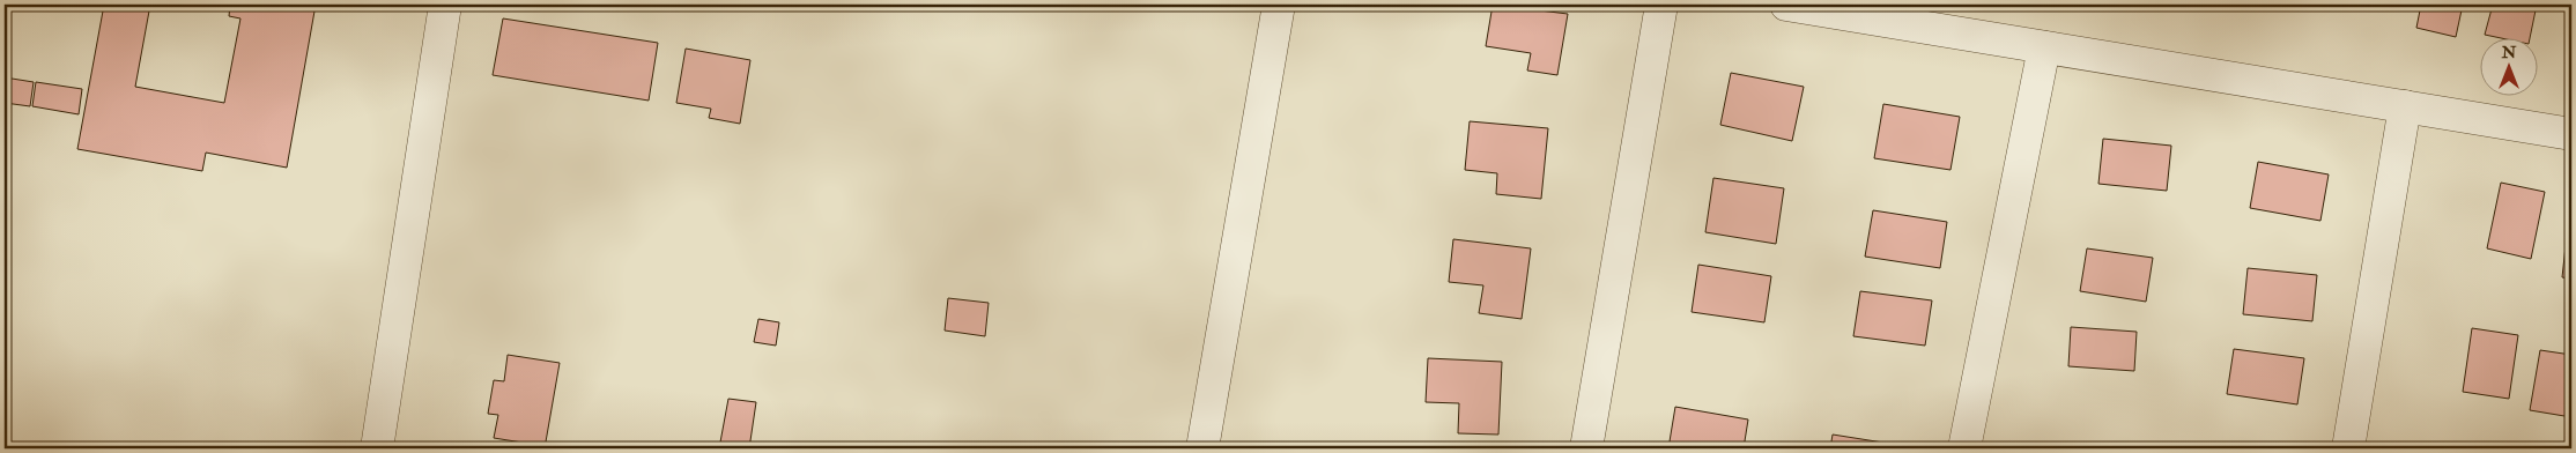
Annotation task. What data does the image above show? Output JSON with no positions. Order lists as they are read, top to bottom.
{
  "north": "top"
}
